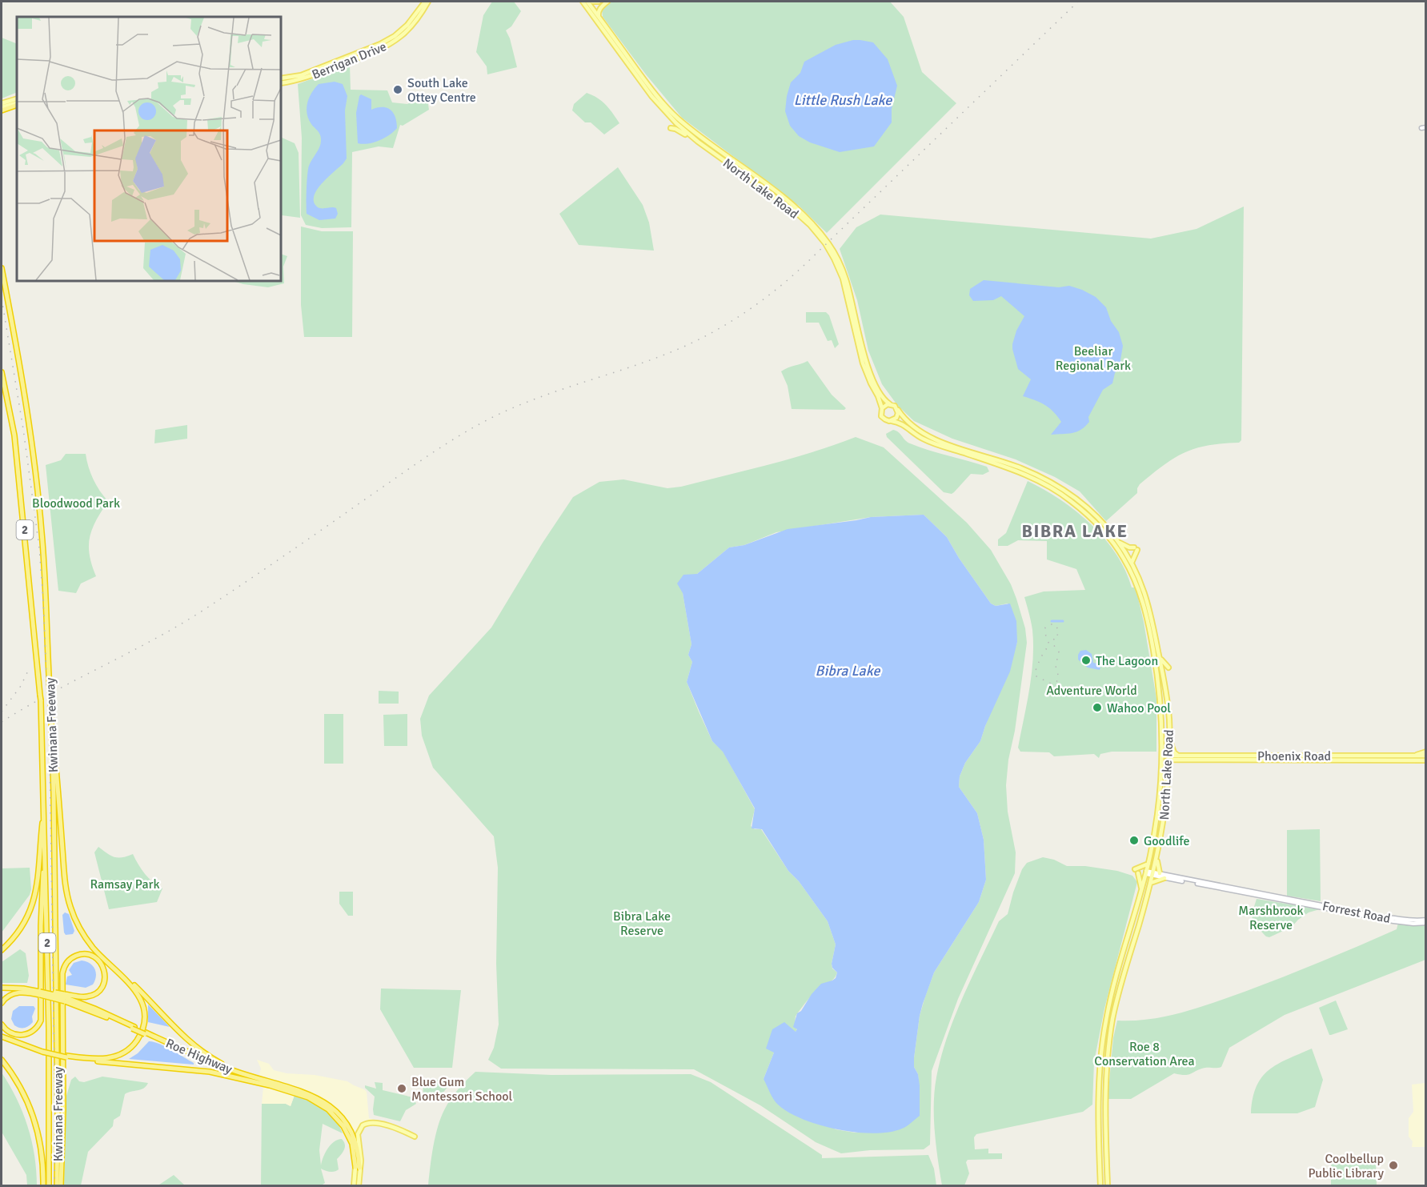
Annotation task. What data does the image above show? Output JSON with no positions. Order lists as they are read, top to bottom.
{
  "streets": {
    "highway": ["2", "Kwinana Freeway", "Roe Highway"],
    "main road": [
      "Berrigan Drive",
      "North Lake Road",
      "Phoenix Road",
      "Forrest Road"
    ]
  },
  "crossings": [
    ["North Lake Road", "Phoenix Road"],
    ["North Lake Road", "Forrest Road"]
  ],
  "districts": ["BIBRA LAKE"],
  "water": ["Little Rush Lake", "Bibra Lake"],
  "parks": [
    "Beeliar Regional Park",
    "Bloodwood Park",
    "Adventure World",
    "Ramsay Park",
    "Marshbrook Reserve",
    "Bibra Lake Reserve",
    "Roe 8 Conservation Area"
  ],
  "places": [
    "South Lake Ottey Centre",
    "The Lagoon",
    "Wahoo Pool",
    "Goodlife",
    "Blue Gum Montessori School",
    "Coolbellup Public Library"
  ]
}
